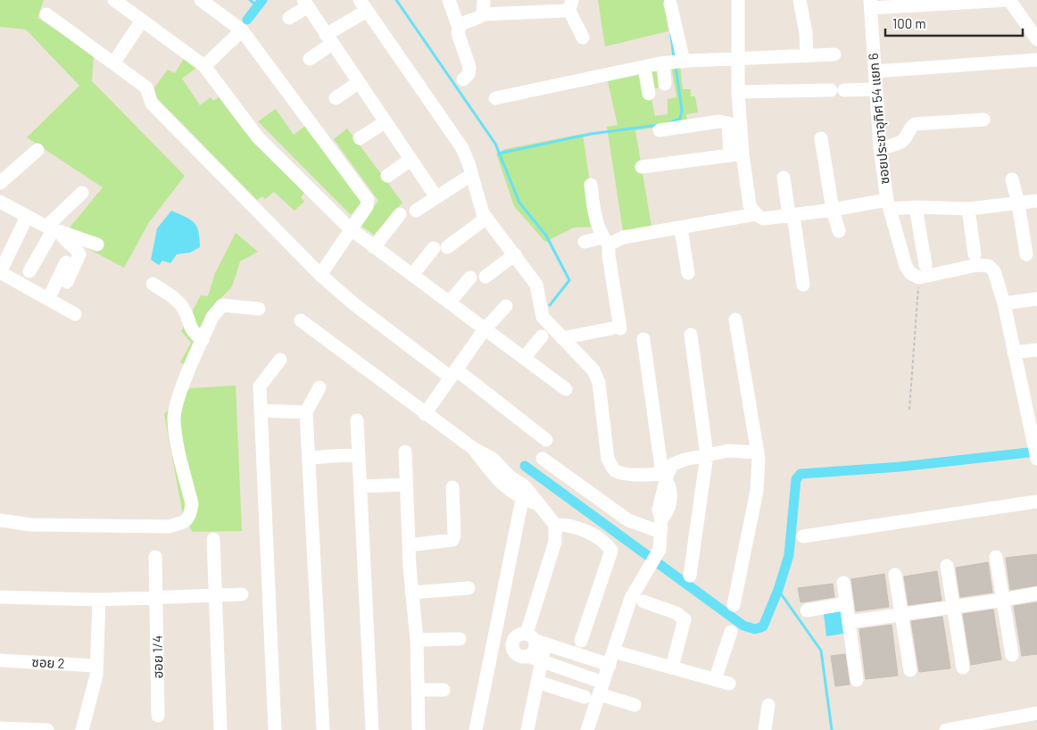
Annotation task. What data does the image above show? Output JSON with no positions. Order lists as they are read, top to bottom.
{
  "streets": {
    "street": ["ซอยประชาอุทิศ 54 แยก 6", "ฮอย 1/4", "ซอย 2"]
  },
  "scale_bar": "100 m"
}
